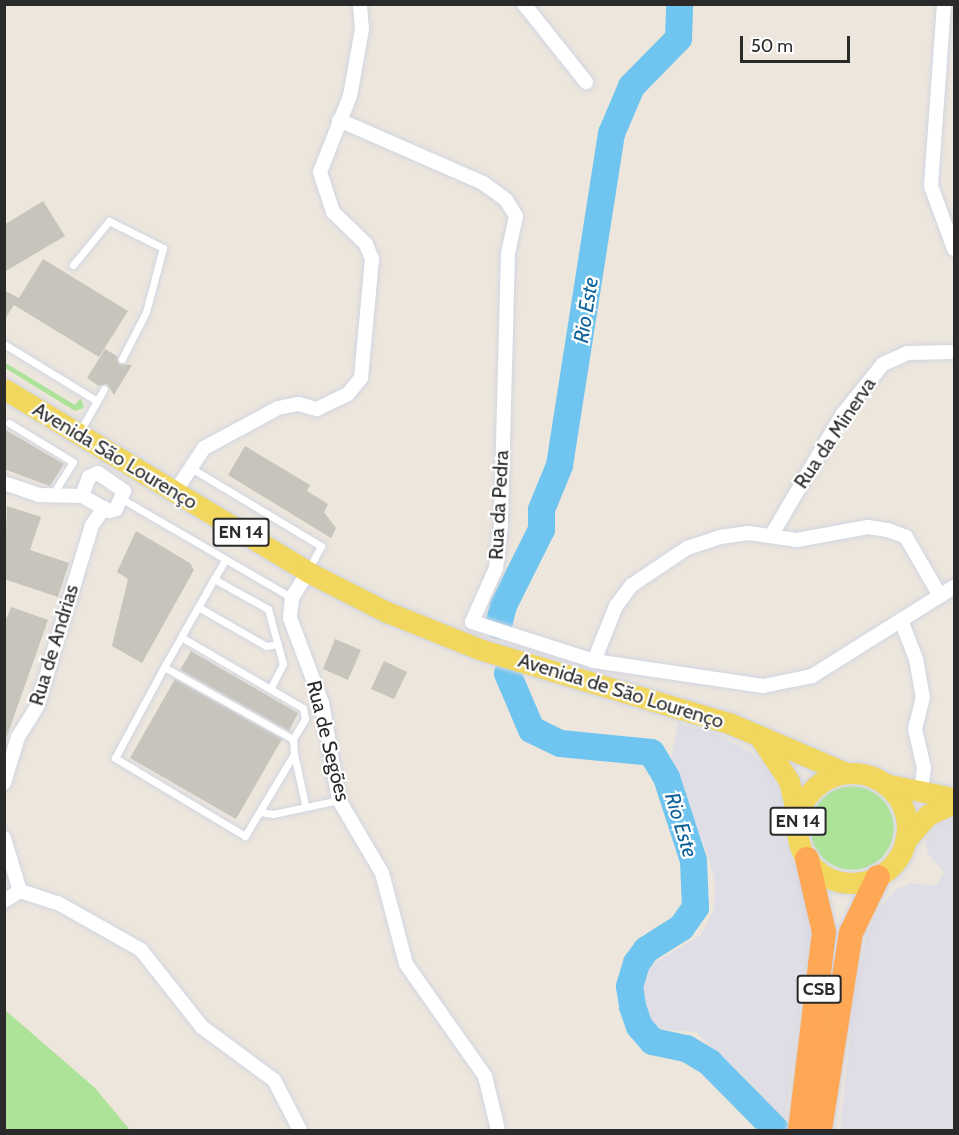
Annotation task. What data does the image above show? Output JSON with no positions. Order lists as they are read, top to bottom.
{
  "streets": {
    "highway": ["CSB"],
    "main road": ["Avenida São Lourenço", "EN 14", "Avenida de São Lourenço"],
    "street": [
      "Rua da Minerva",
      "Rua da Pedra",
      "Rua de Andrias",
      "Rua de Segões"
    ]
  },
  "crossings": [
    ["Avenida São Lourenço", "Avenida de São Lourenço"],
    ["EN 14", "Avenida de São Lourenço"],
    ["EN 14", "CSB"],
    ["Avenida de São Lourenço", "CSB"]
  ],
  "water": ["Rio Este"],
  "scale_bar": "50 m"
}
